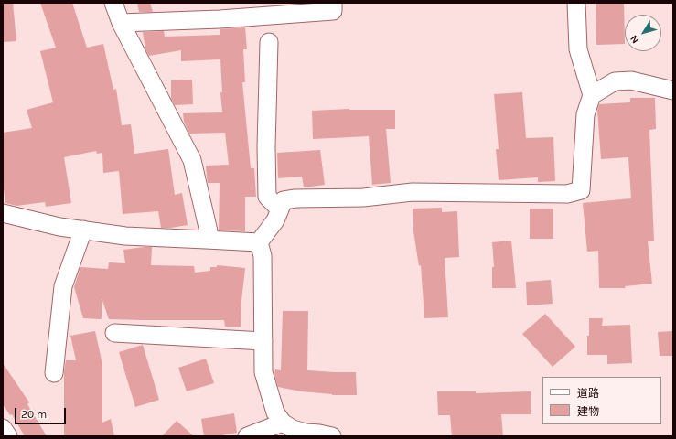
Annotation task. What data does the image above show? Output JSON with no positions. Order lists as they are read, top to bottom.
{
  "legend": ["道路", "建物"],
  "scale_bar": "20 m",
  "north": "bottom left"
}
